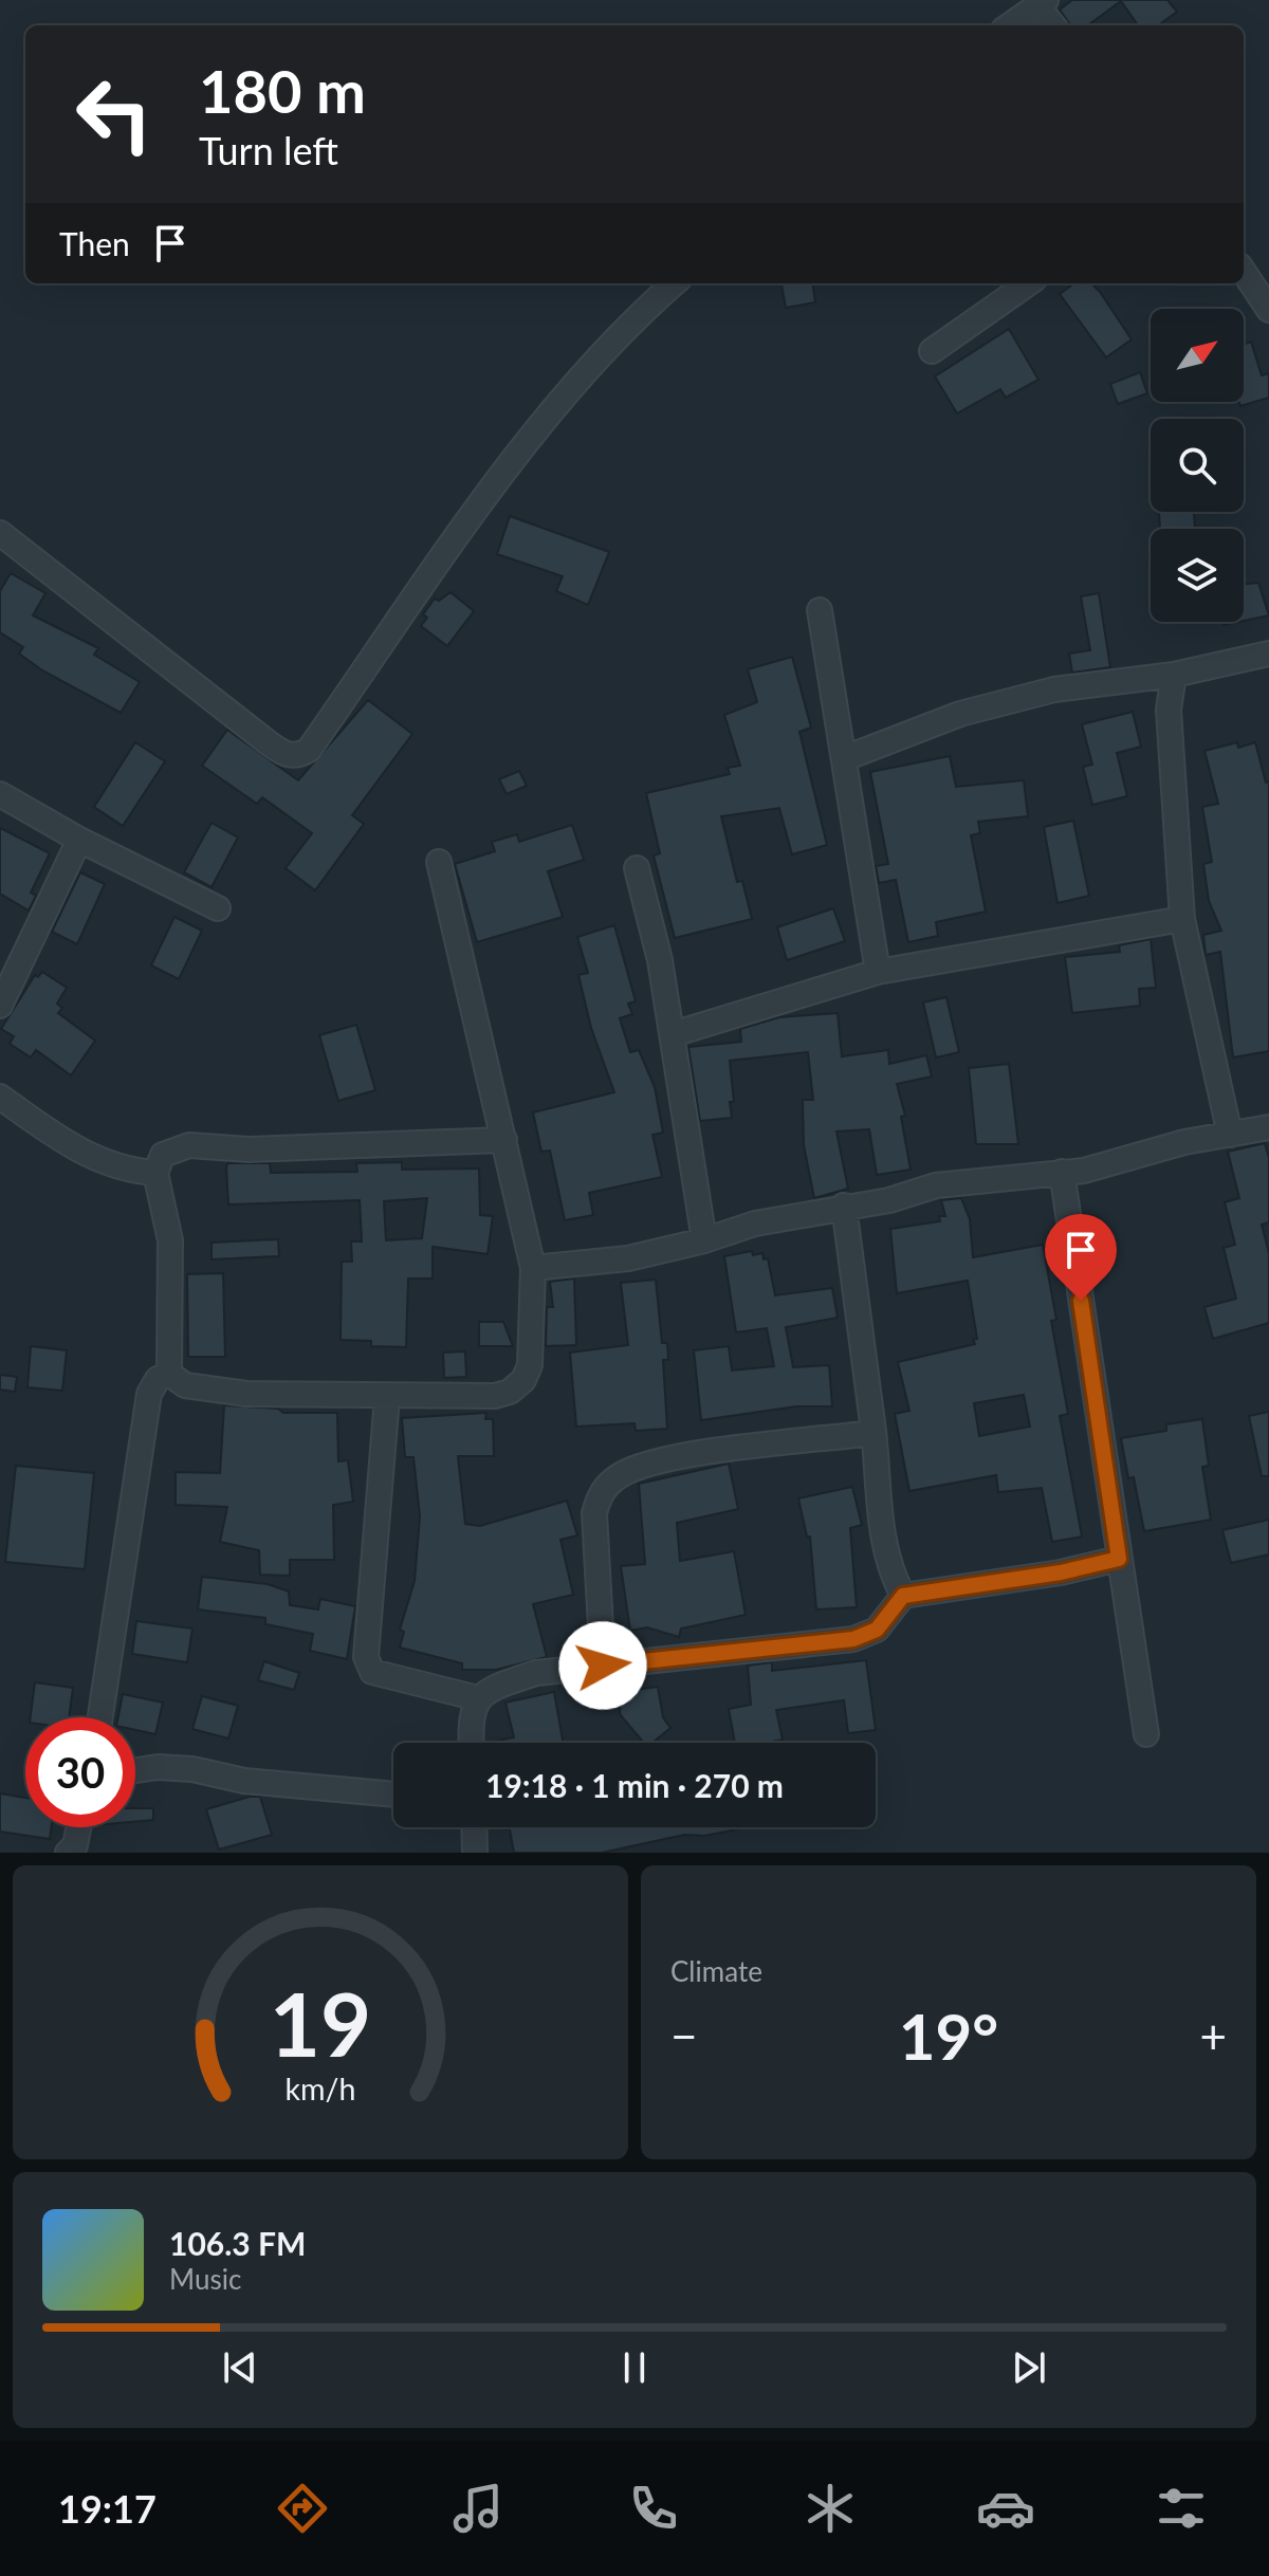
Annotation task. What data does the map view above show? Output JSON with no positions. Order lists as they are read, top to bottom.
{
  "north": "top right",
  "page": {
    "turn": ["180 m", "Turn left"],
    "then": "Then",
    "limit": "30",
    "trip": "19:18 · 1 min · 270 m",
    "tile": "Climate",
    "heat": ["−", "19°", "+"],
    "song": ["106.3 FM", "Music"],
    "tabs": "19:17",
    "gauge": ["19", "km/h"]
  }
}
